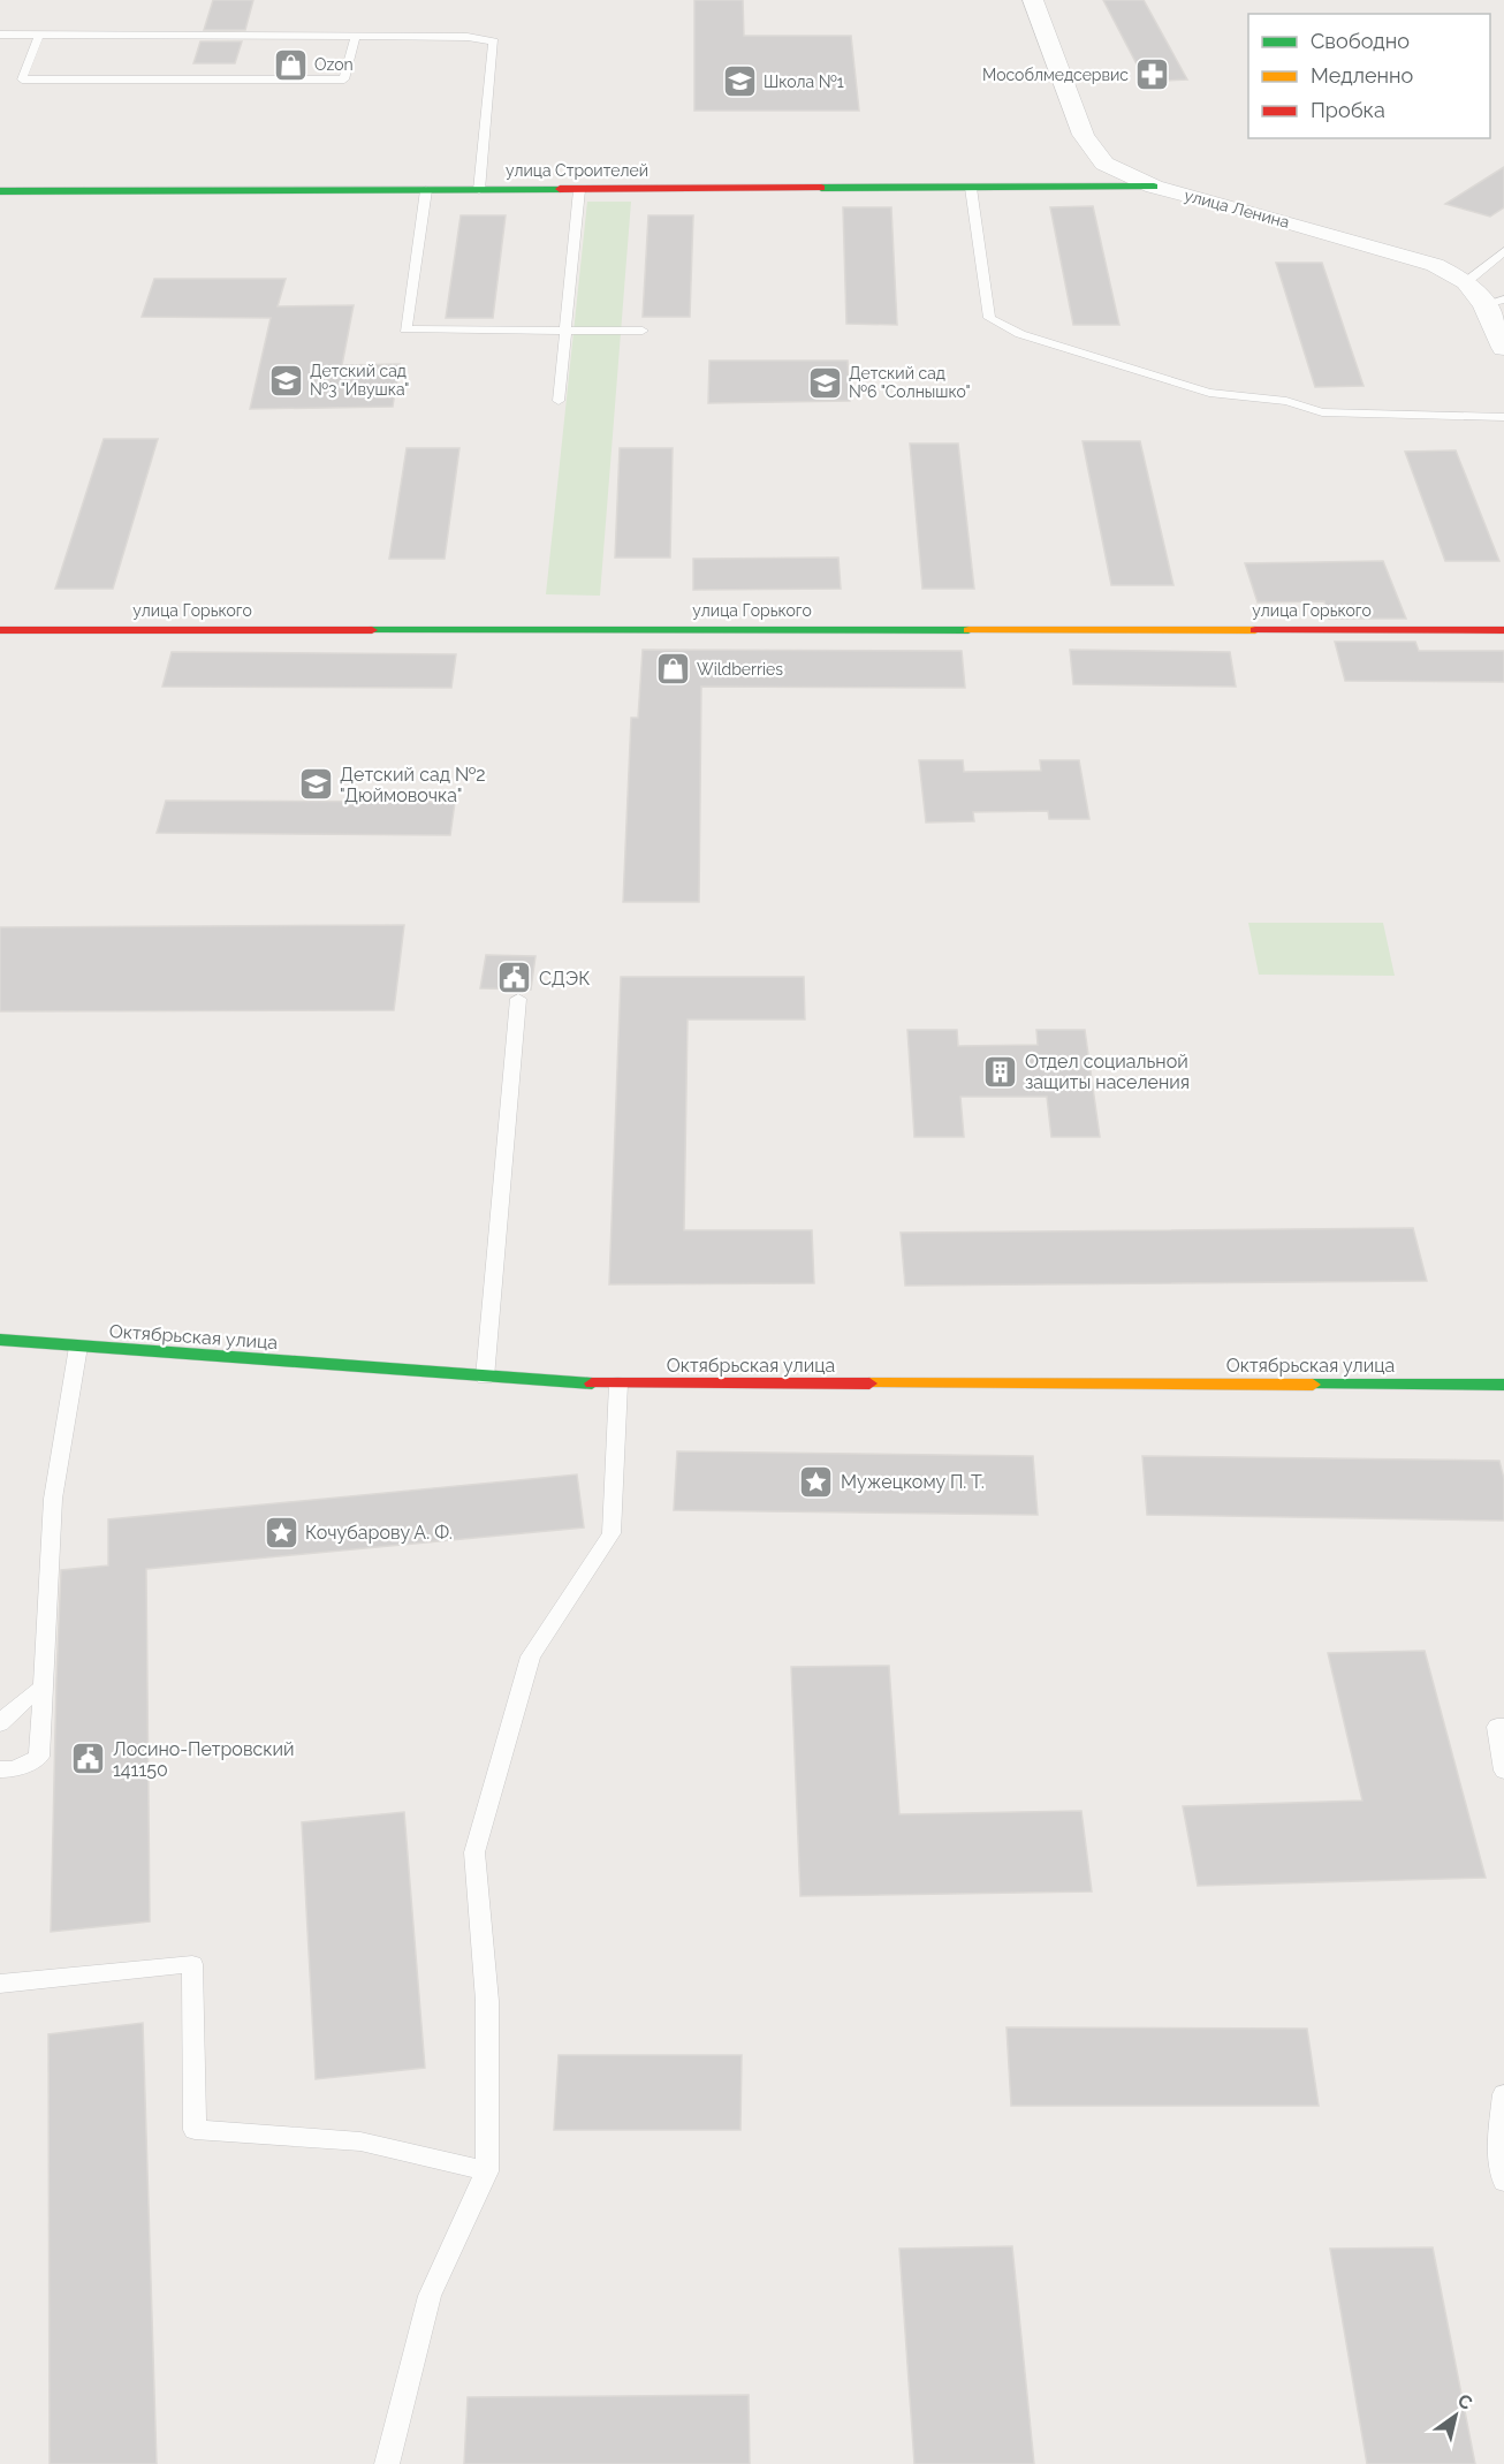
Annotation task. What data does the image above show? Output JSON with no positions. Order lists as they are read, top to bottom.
{
  "streets": {
    "street": [
      "улица Строителей",
      "улица Ленина",
      "улица Горького",
      "Октябрьская улица"
    ]
  },
  "crossings": [
    ["улица Строителей", "улица Ленина"]
  ],
  "places": {
    "shop": ["Ozon", "Wildberries"],
    "pharmacy": ["Мособлмедсервис"],
    "school or university": [
      "Школа №1",
      "Детский сад №3 \"Ивушка\"",
      "Детский сад №6 \"Солнышко\"",
      "Детский сад №2 \"Дюймовочка\""
    ],
    "public building": ["СДЭК", "Лосино-Петровский 141150"],
    "building": ["Отдел социальной защиты населения"],
    "place": ["Мужецкому П. Т.", "Кочубарову А. Ф."]
  },
  "legend": ["Свободно", "Медленно", "Пробка"],
  "north": "top right"
}
